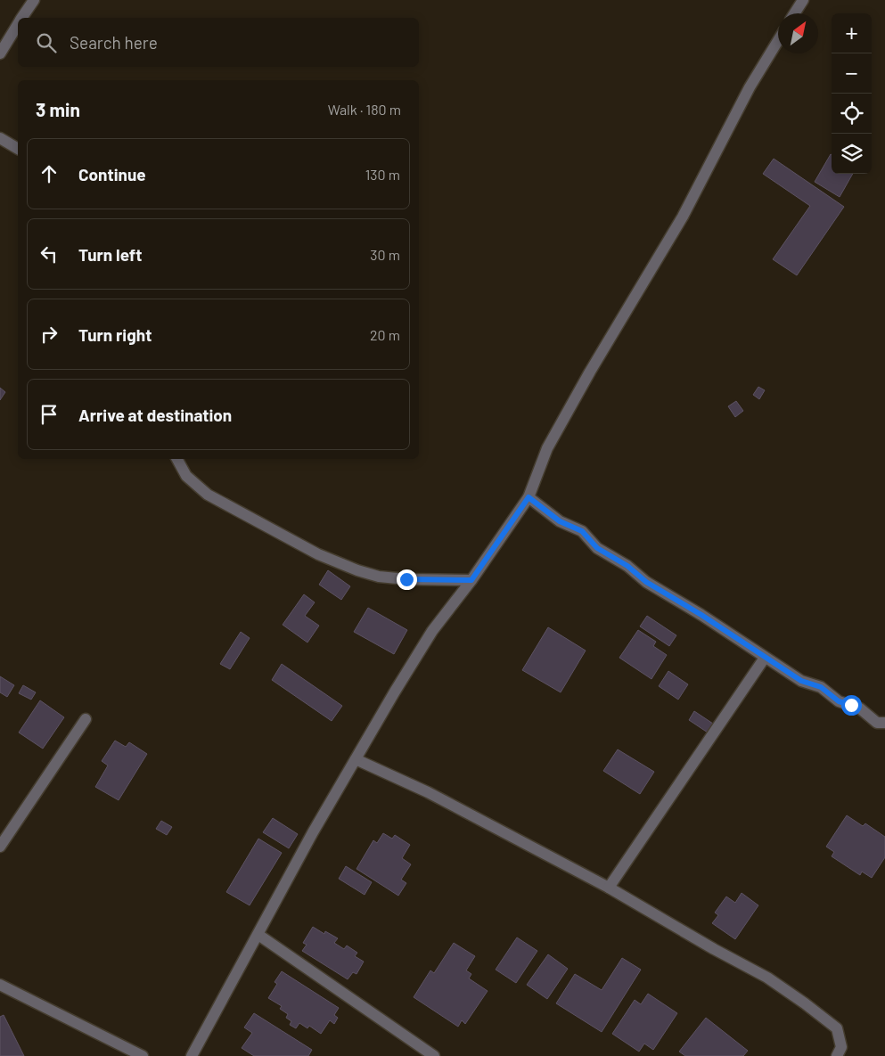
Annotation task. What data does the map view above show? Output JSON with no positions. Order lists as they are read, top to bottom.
{
  "north": "top right",
  "page": {
    "map_buttons": ["+", "−"],
    "search": "Search here",
    "heading": ["3 min", "Walk · 180 m"],
    "list": [
      ["Continue", "130 m"],
      ["Turn left", "30 m"],
      ["Turn right", "20 m"],
      "Arrive at destination"
    ]
  }
}
